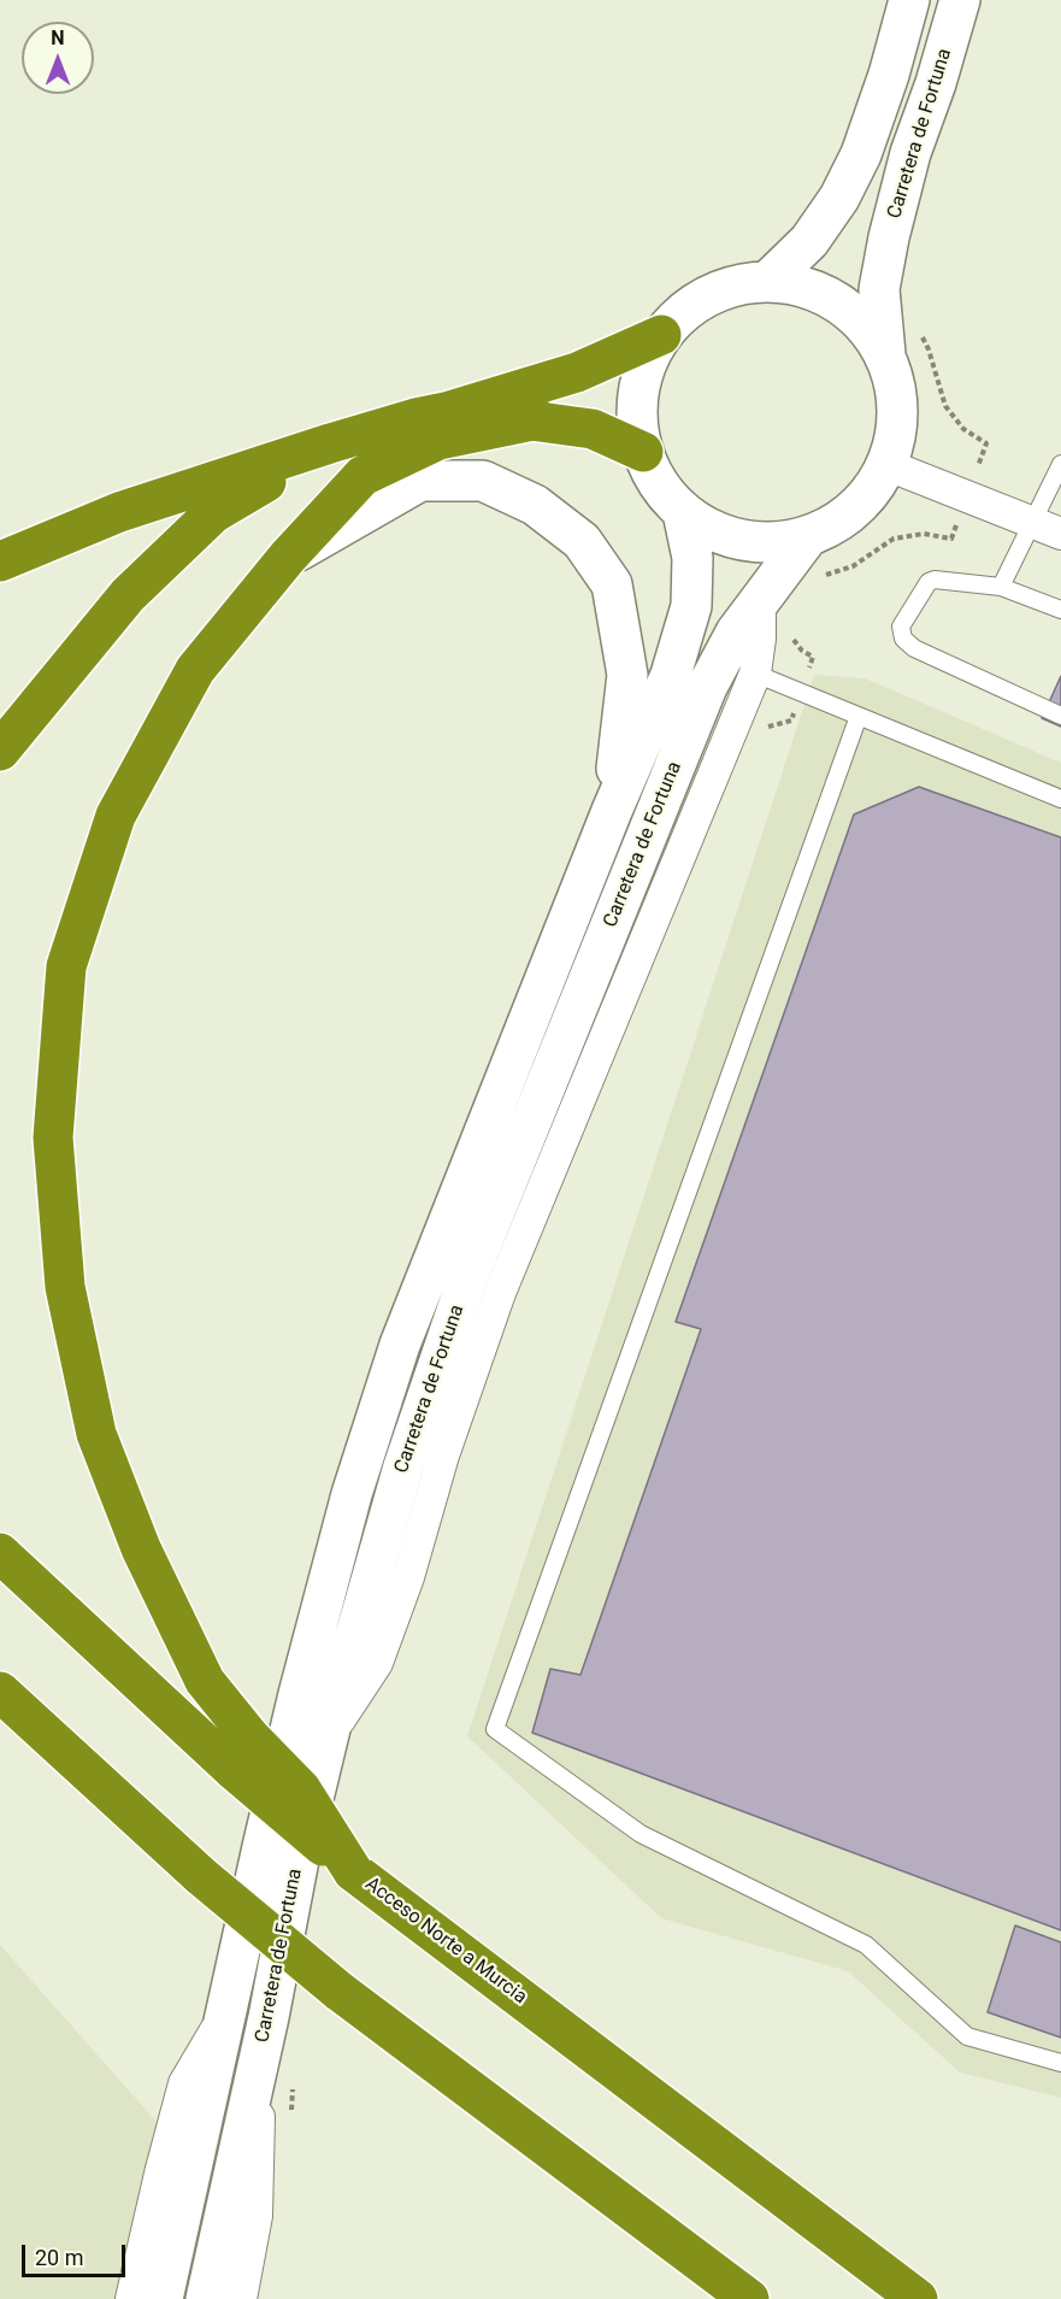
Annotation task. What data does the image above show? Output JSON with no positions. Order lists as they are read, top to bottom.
{
  "streets": {
    "highway": ["Acceso Norte a Murcia"],
    "main road": ["Carretera de Fortuna"]
  },
  "scale_bar": "20 m",
  "north": "top"
}
